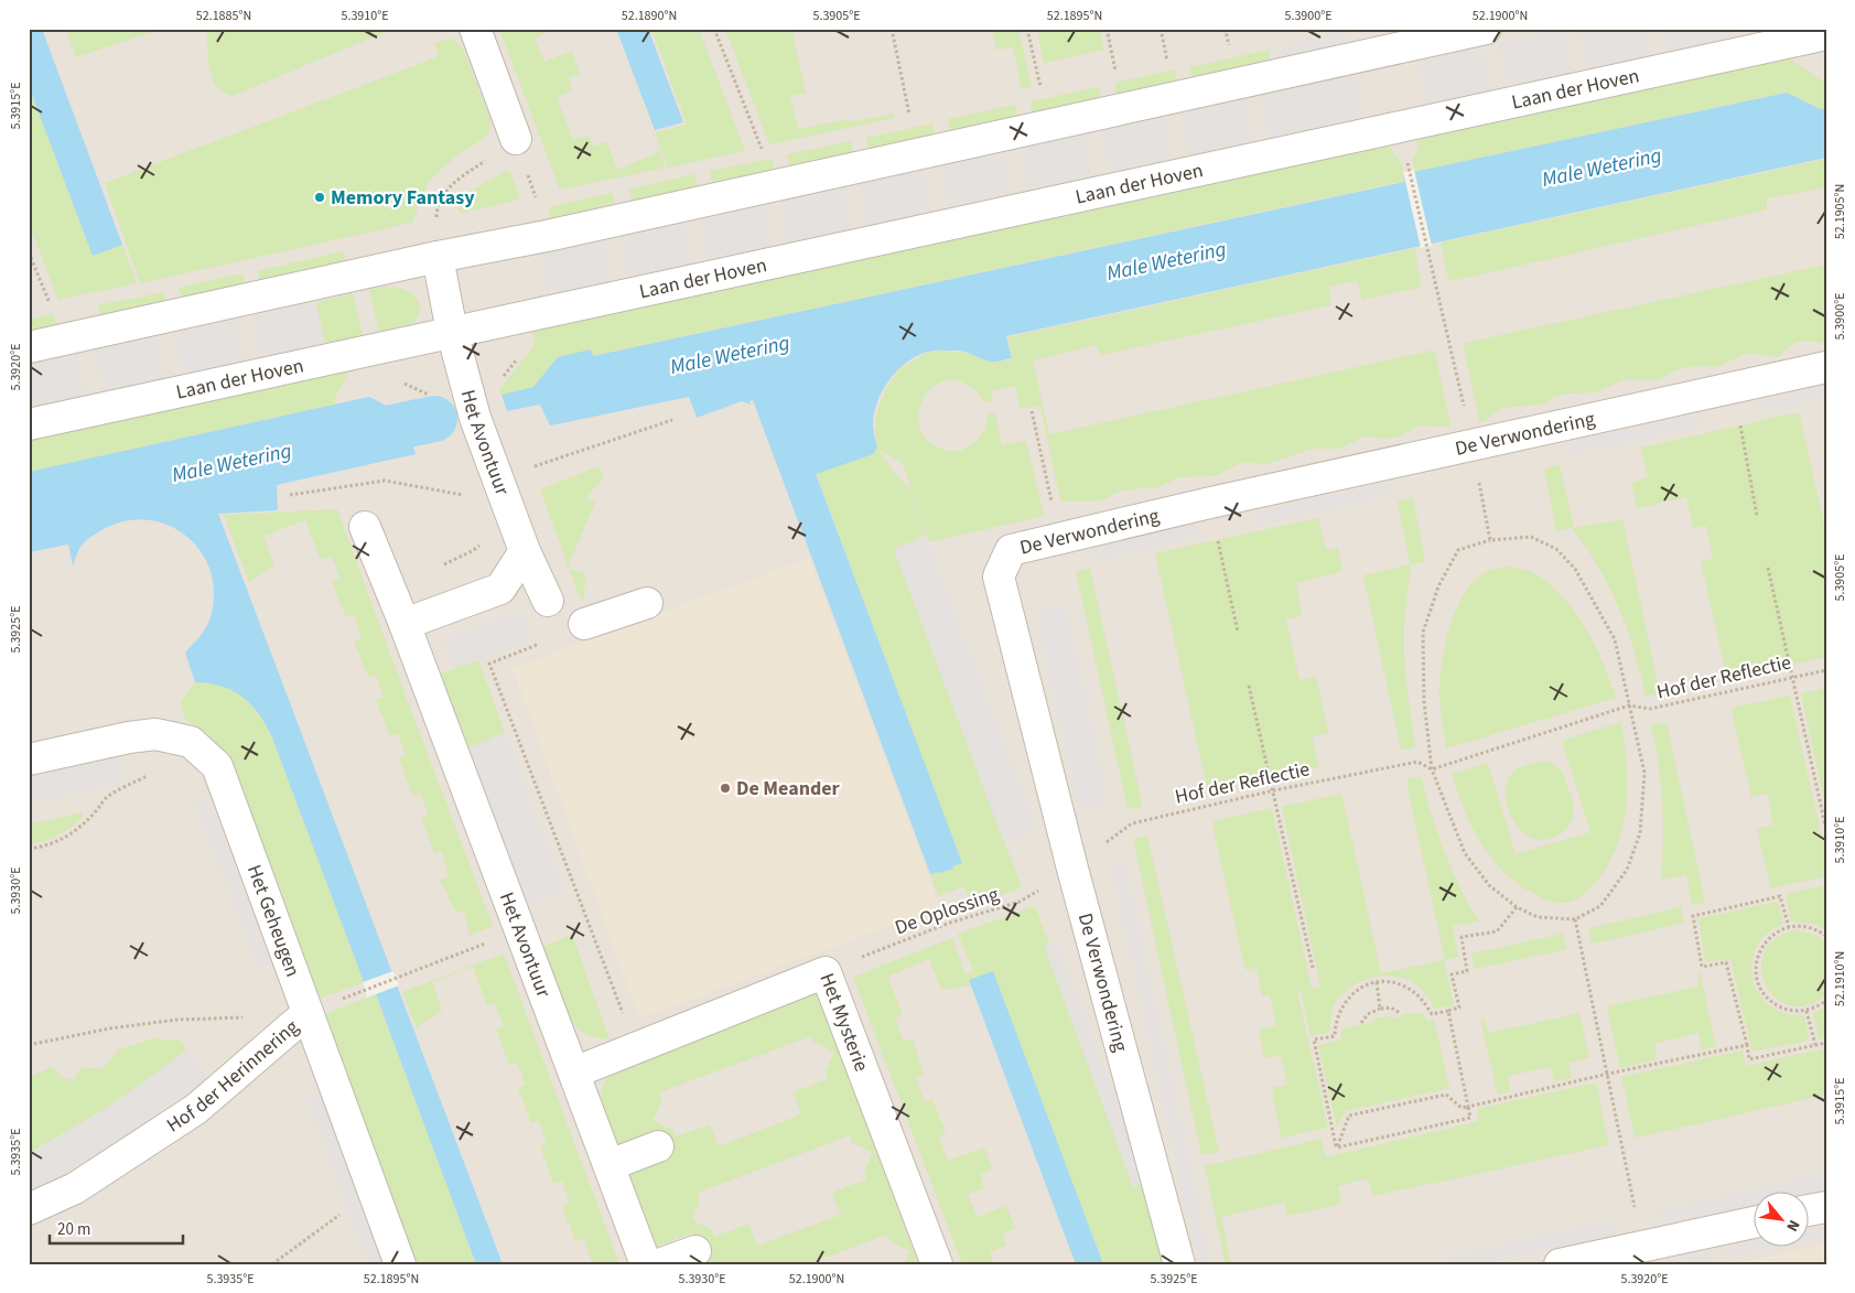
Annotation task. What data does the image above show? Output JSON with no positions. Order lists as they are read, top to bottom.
{
  "streets": {
    "street": [
      "Laan der Hoven",
      "De Verwondering",
      "Het Avontuur",
      "Het Geheugen",
      "Het Mysterie",
      "Hof der Herinnering"
    ],
    "path": ["Hof der Reflectie", "De Oplossing"]
  },
  "crossings": [
    ["Laan der Hoven", "Het Avontuur"],
    ["De Verwondering", "Hof der Reflectie"],
    ["De Verwondering", "De Oplossing"],
    ["Het Avontuur", "Het Mysterie"],
    ["Hof der Reflectie", "De Oplossing"],
    ["De Oplossing", "Het Mysterie"],
    ["Het Geheugen", "Hof der Herinnering"]
  ],
  "water": ["Male Wetering"],
  "places": ["Memory Fantasy", "De Meander"],
  "scale_bar": "20 m",
  "north": "bottom right",
  "coordinates": [
    "52.1885°N",
    "5.3910°E",
    "52.1890°N",
    "5.3905°E",
    "52.1895°N",
    "5.3900°E",
    "52.1900°N",
    "5.3915°E",
    "52.1905°N",
    "5.3920°E",
    "5.3925°E",
    "5.3930°E",
    "52.1910°N",
    "5.3935°E"
  ]
}
